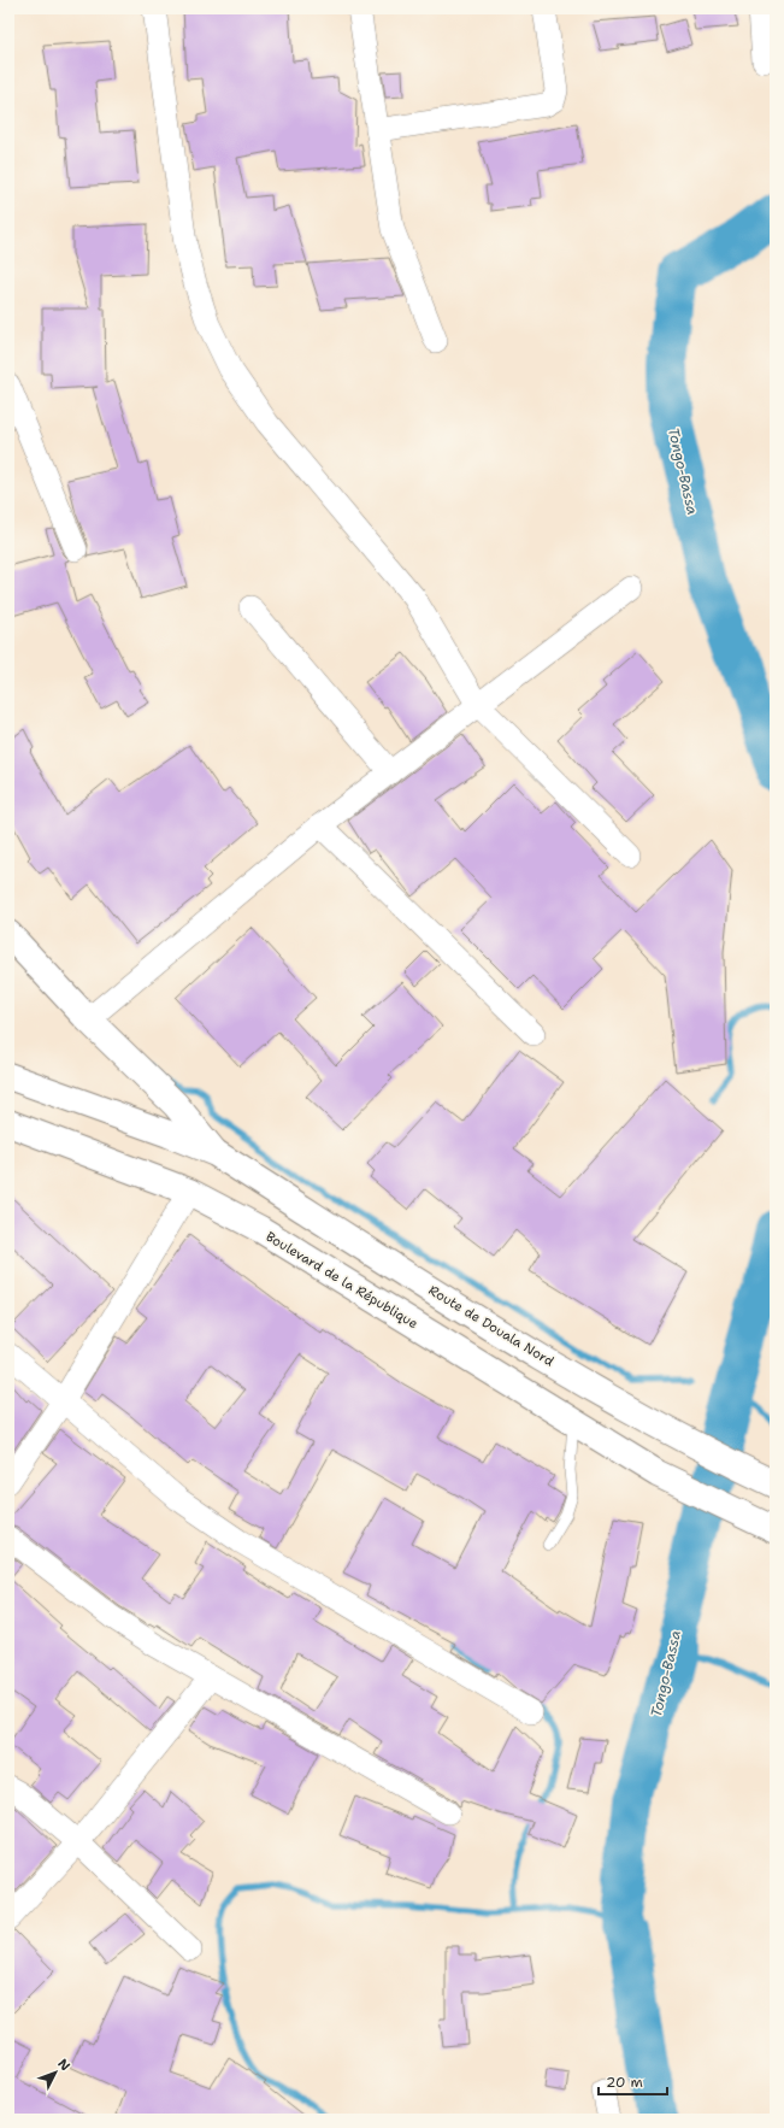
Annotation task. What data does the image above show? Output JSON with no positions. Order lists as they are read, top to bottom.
{
  "streets": {
    "main road": ["Boulevard de la République", "Route de Douala Nord"]
  },
  "water": ["Tongo-Bassa"],
  "scale_bar": "20 m",
  "north": "top right"
}
